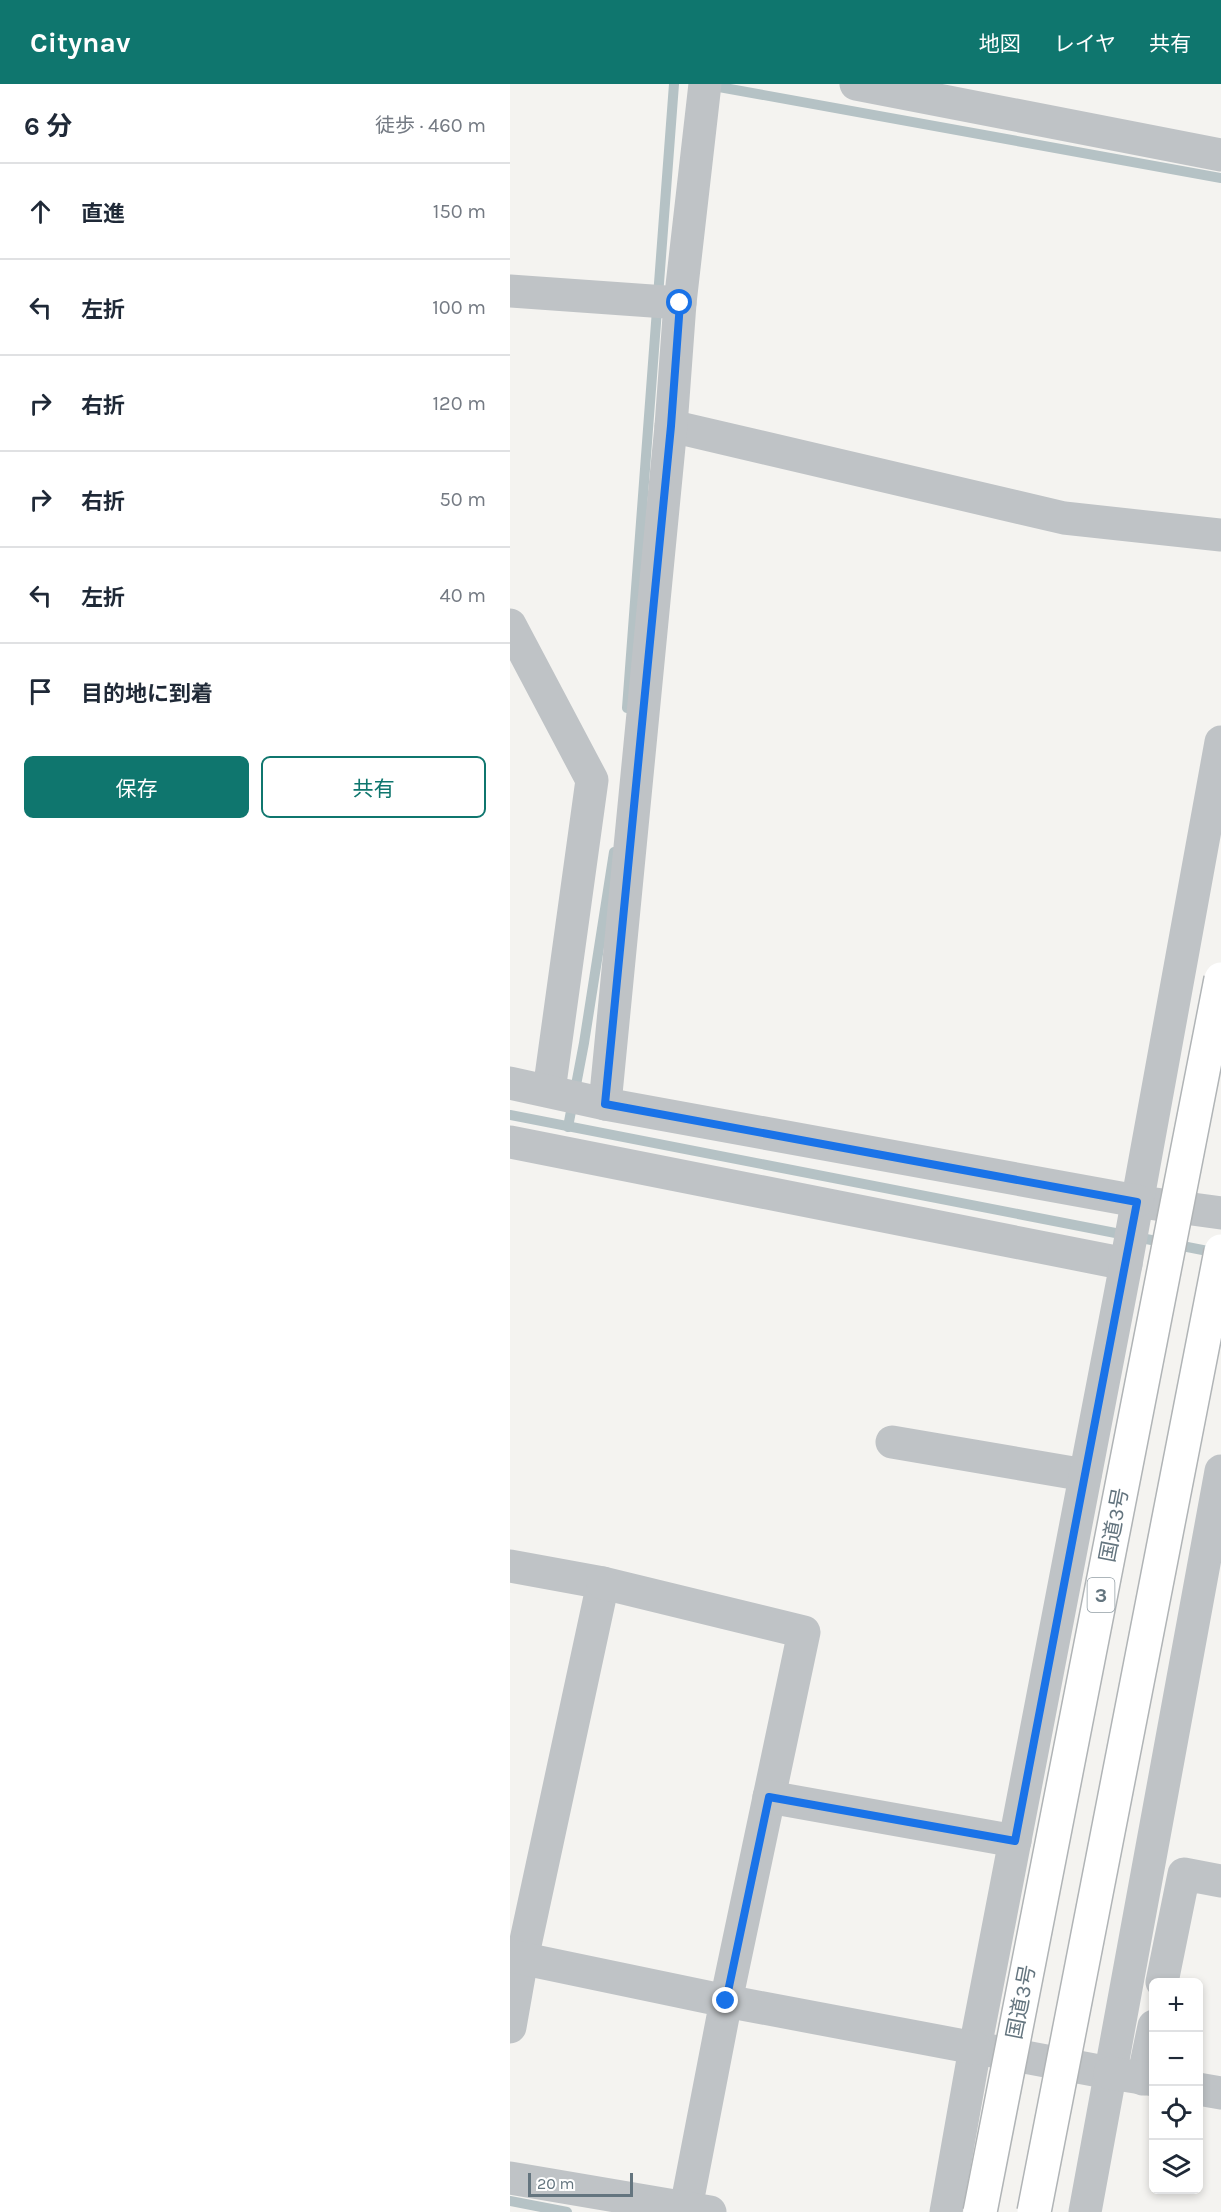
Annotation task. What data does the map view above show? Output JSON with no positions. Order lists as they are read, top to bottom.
{
  "streets": {
    "highway": ["国道3号", "3"]
  },
  "scale_bar": "20 m",
  "page": {
    "header": "Citynav",
    "nav": ["地図", "レイヤ", "共有"],
    "heading": ["6 分", "徒歩 · 460 m"],
    "list": [
      ["直進", "150 m"],
      ["左折", "100 m"],
      ["右折", "120 m"],
      ["右折", "50 m"],
      ["左折", "40 m"],
      "目的地に到着"
    ],
    "buttons": ["保存", "共有"],
    "map_buttons": ["+", "−"],
    "scale": "20 m"
  }
}
